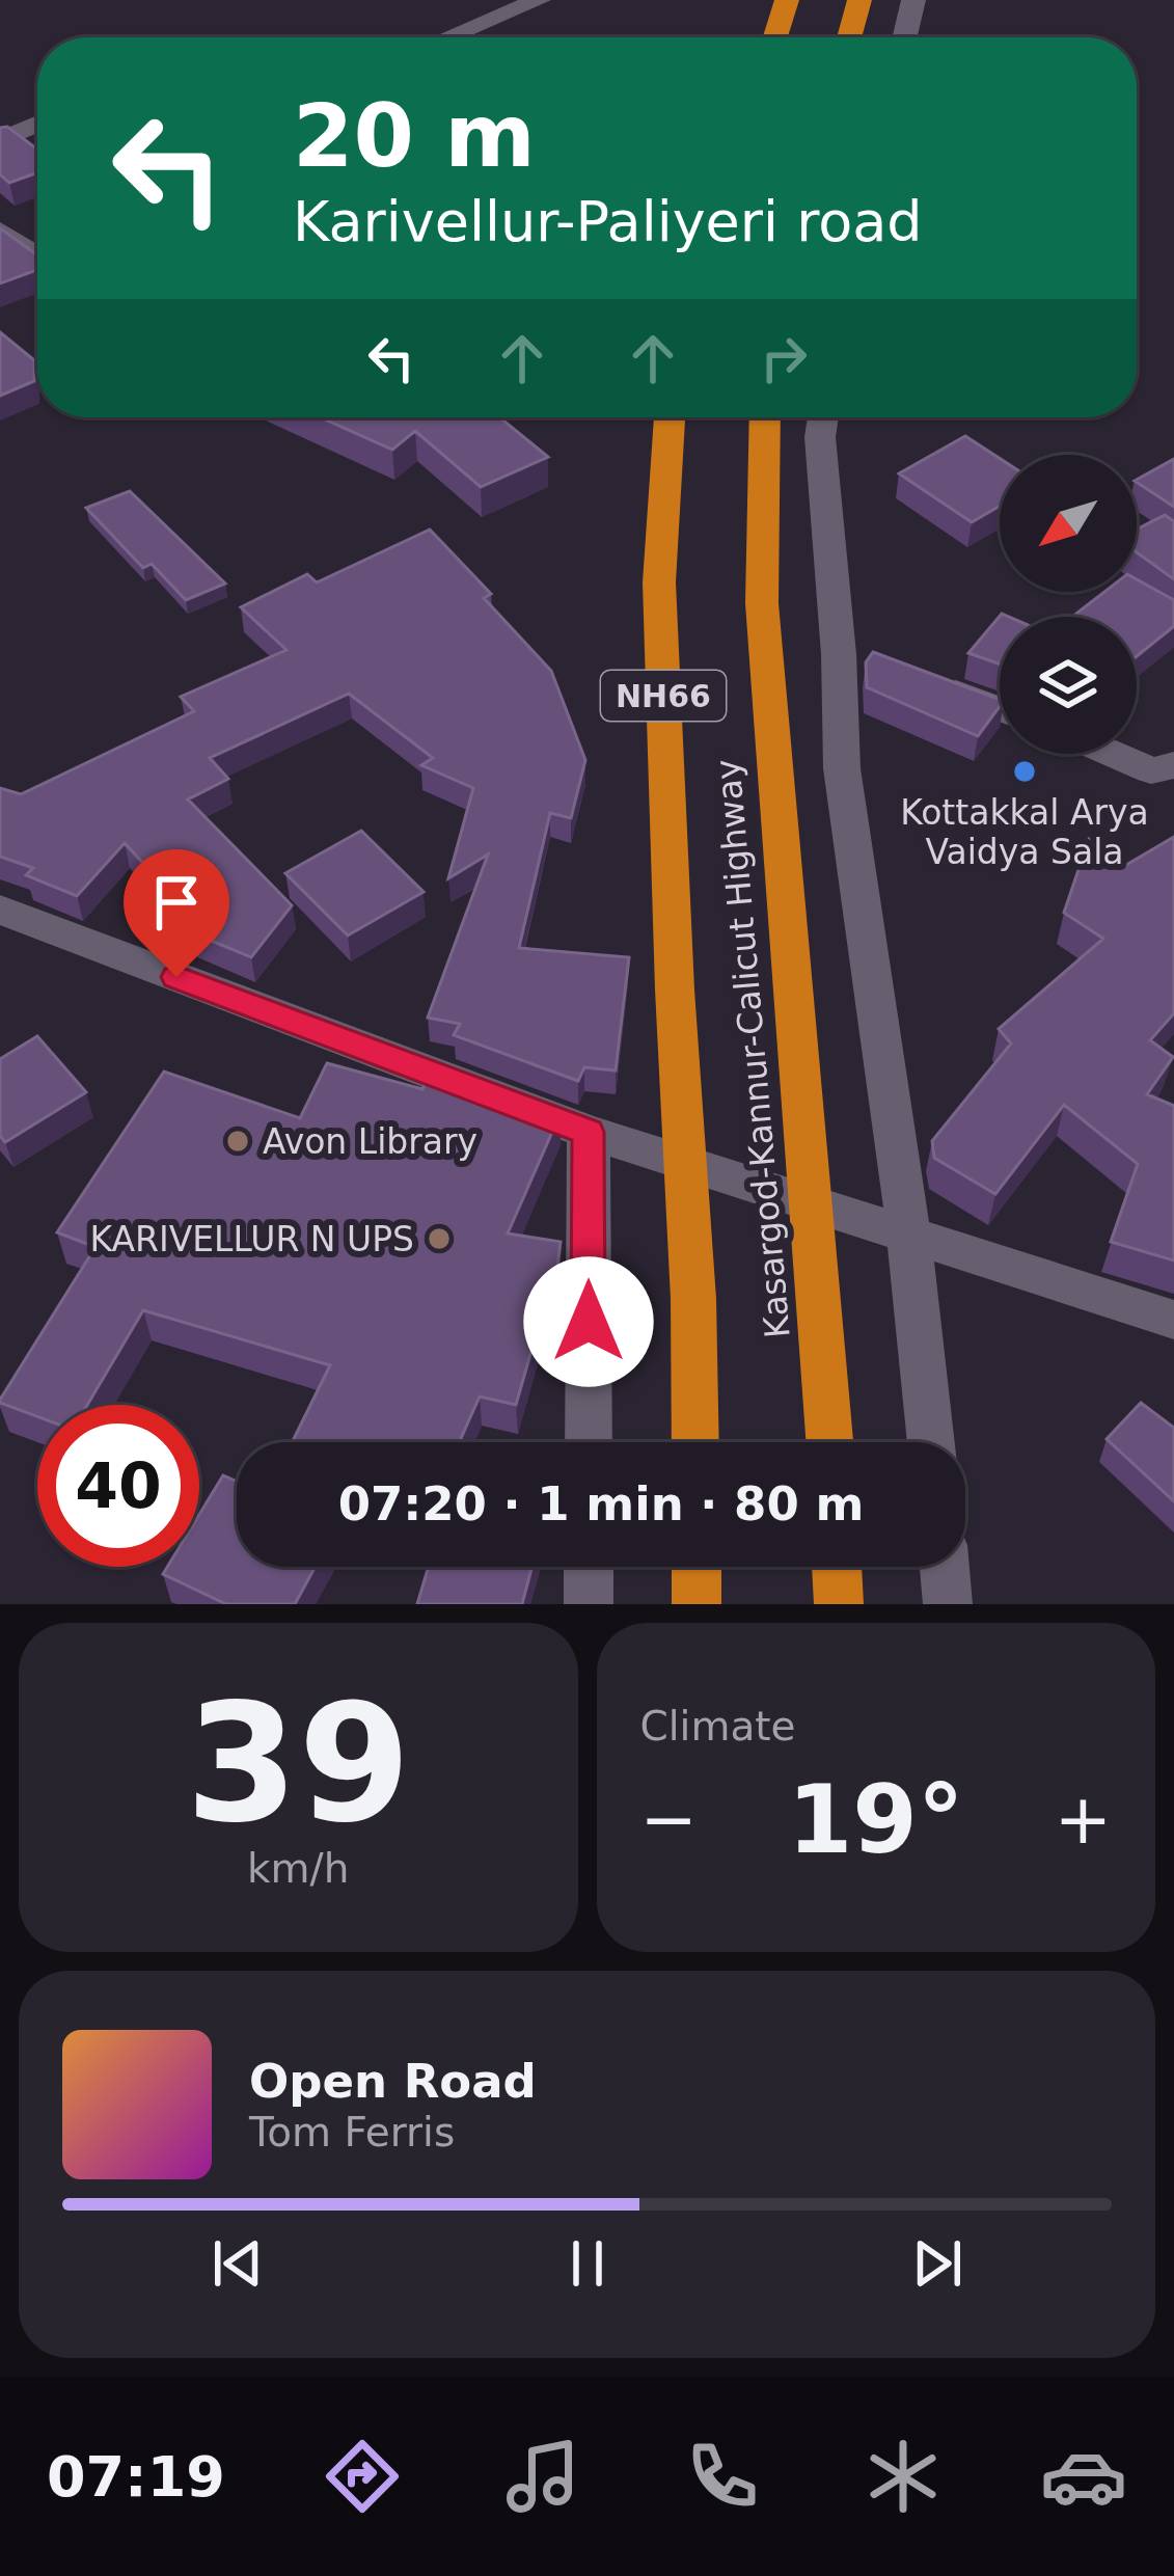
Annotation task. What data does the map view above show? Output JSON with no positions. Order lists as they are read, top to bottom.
{
  "streets": {
    "highway": ["NH66", "Kasargod-Kannur-Calicut Highway"]
  },
  "places": ["Kottakkal Arya Vaidya Sala", "Avon Library", "KARIVELLUR N UPS"],
  "north": "bottom left",
  "page": {
    "turn": ["20 m", "Karivellur-Paliyeri road"],
    "limit": "40",
    "trip": "07:20 · 1 min · 80 m",
    "tile": [
      ["39", "km/h"],
      "Climate"
    ],
    "heat": ["−", "19°", "+"],
    "song": ["Open Road", "Tom Ferris"],
    "tabs": "07:19"
  }
}
